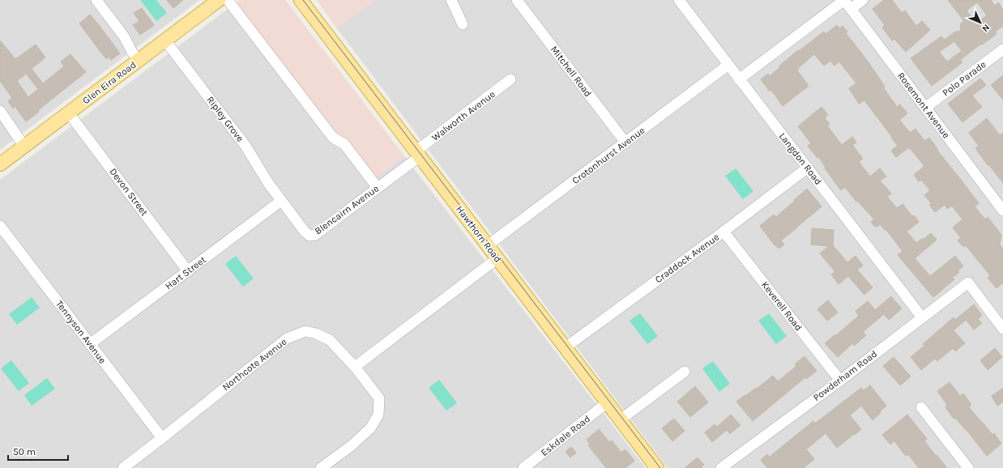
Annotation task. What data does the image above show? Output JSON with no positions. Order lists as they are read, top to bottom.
{
  "streets": {
    "main road": ["Glen Eira Road", "Hawthorn Road"],
    "street": [
      "Mitchell Road",
      "Polo Parade",
      "Rosemont Avenue",
      "Walworth Avenue",
      "Ripley Grove",
      "Crotonhurst Avenue",
      "Langdon Road",
      "Devon Street",
      "Blencairn Avenue",
      "Craddock Avenue",
      "Hart Street",
      "Keverell Road",
      "Tennyson Avenue",
      "Northcote Avenue",
      "Powderham Road",
      "Eskdale Road"
    ]
  },
  "crossings": [
    ["Mitchell Road", "Crotonhurst Avenue"],
    ["Polo Parade", "Rosemont Avenue"],
    ["Glen Eira Road", "Ripley Grove"],
    ["Glen Eira Road", "Devon Street"],
    ["Walworth Avenue", "Blencairn Avenue"],
    ["Walworth Avenue", "Hawthorn Road"],
    ["Ripley Grove", "Blencairn Avenue"],
    ["Ripley Grove", "Hart Street"],
    ["Crotonhurst Avenue", "Langdon Road"],
    ["Crotonhurst Avenue", "Hawthorn Road"],
    ["Langdon Road", "Craddock Avenue"],
    ["Langdon Road", "Powderham Road"],
    ["Devon Street", "Hart Street"],
    ["Blencairn Avenue", "Hawthorn Road"],
    ["Blencairn Avenue", "Hart Street"],
    ["Hawthorn Road", "Craddock Avenue"],
    ["Hawthorn Road", "Eskdale Road"],
    ["Craddock Avenue", "Keverell Road"],
    ["Hart Street", "Tennyson Avenue"],
    ["Keverell Road", "Powderham Road"],
    ["Tennyson Avenue", "Northcote Avenue"]
  ],
  "scale_bar": "50 m",
  "north": "bottom right"
}
